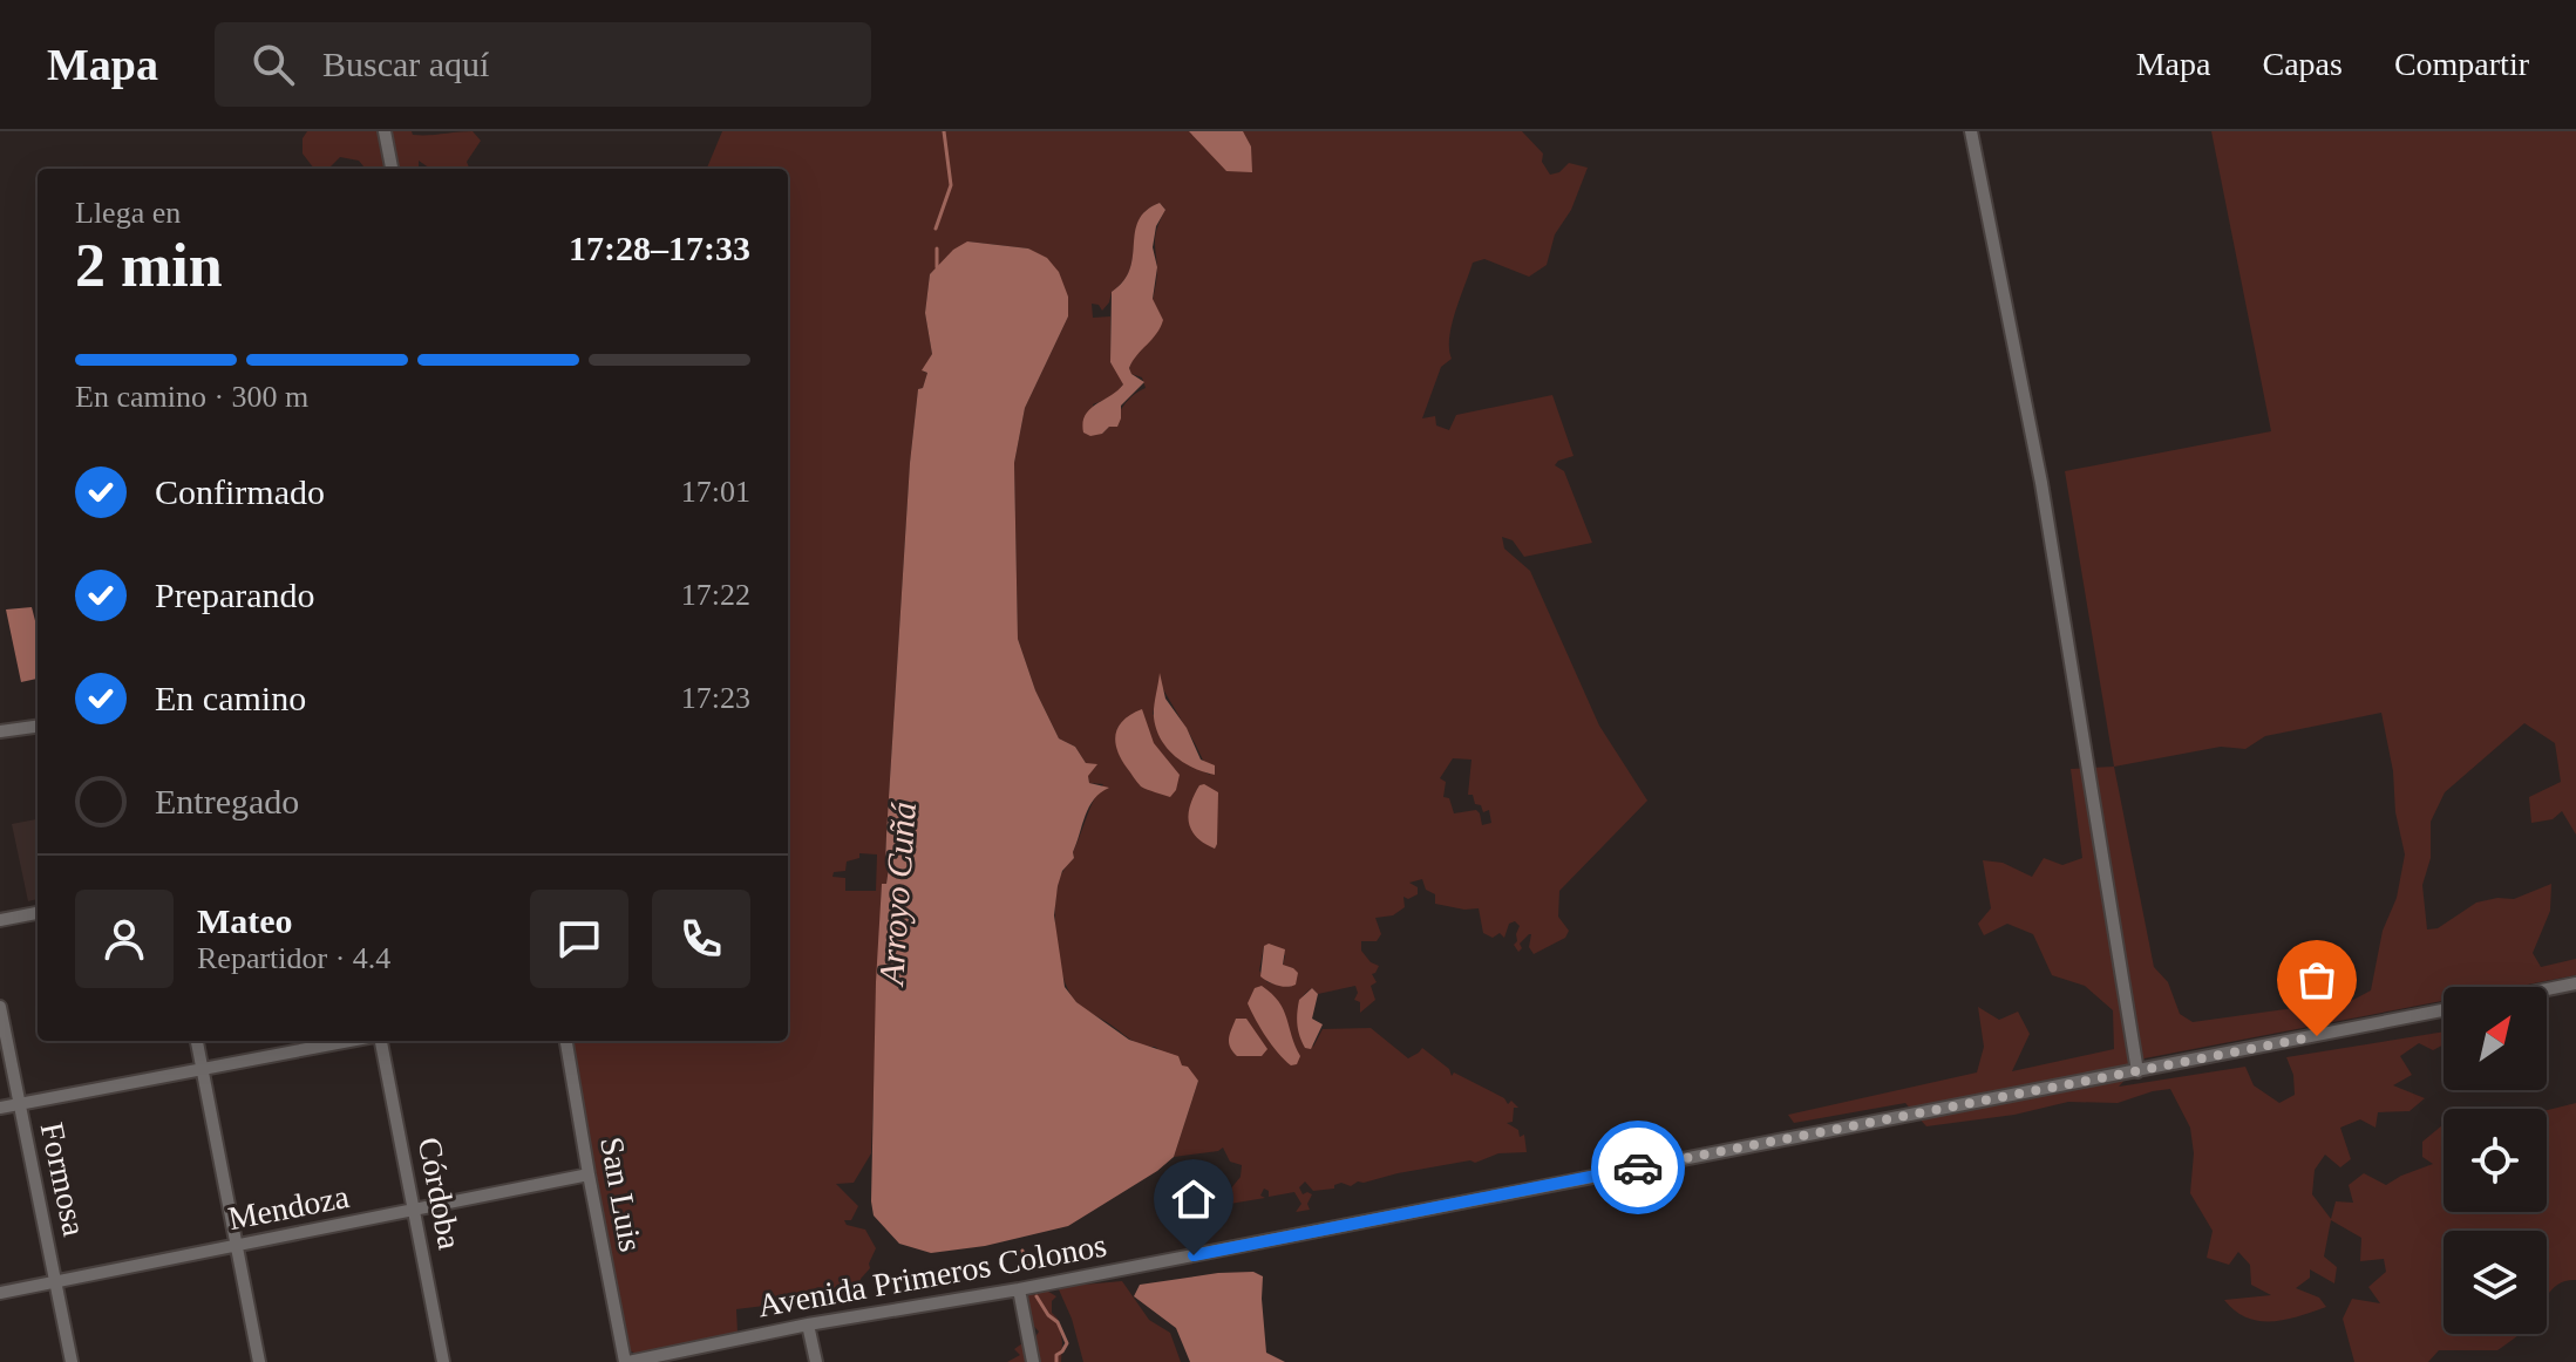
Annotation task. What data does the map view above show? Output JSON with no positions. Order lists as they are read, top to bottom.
{
  "streets": {
    "street": [
      "Formosa",
      "Córdoba",
      "San Luis",
      "Mendoza",
      "Avenida Primeros Colonos"
    ]
  },
  "crossings": [
    ["Formosa", "Mendoza"],
    ["Córdoba", "Mendoza"],
    ["San Luis", "Mendoza"],
    ["San Luis", "Avenida Primeros Colonos"]
  ],
  "water": ["Arroyo Cuñá"],
  "north": "top right",
  "page": {
    "header": "Mapa",
    "search": "Buscar aquí",
    "nav": ["Mapa", "Capas", "Compartir"],
    "heading": ["2 min", "Llega en", "17:28–17:33"],
    "panel": ["Mateo", "Repartidor · 4.4"],
    "bar": "En camino · 300 m",
    "list": [
      ["Confirmado", "17:01"],
      ["Preparando", "17:22"],
      ["En camino", "17:23"],
      "Entregado"
    ]
  }
}
